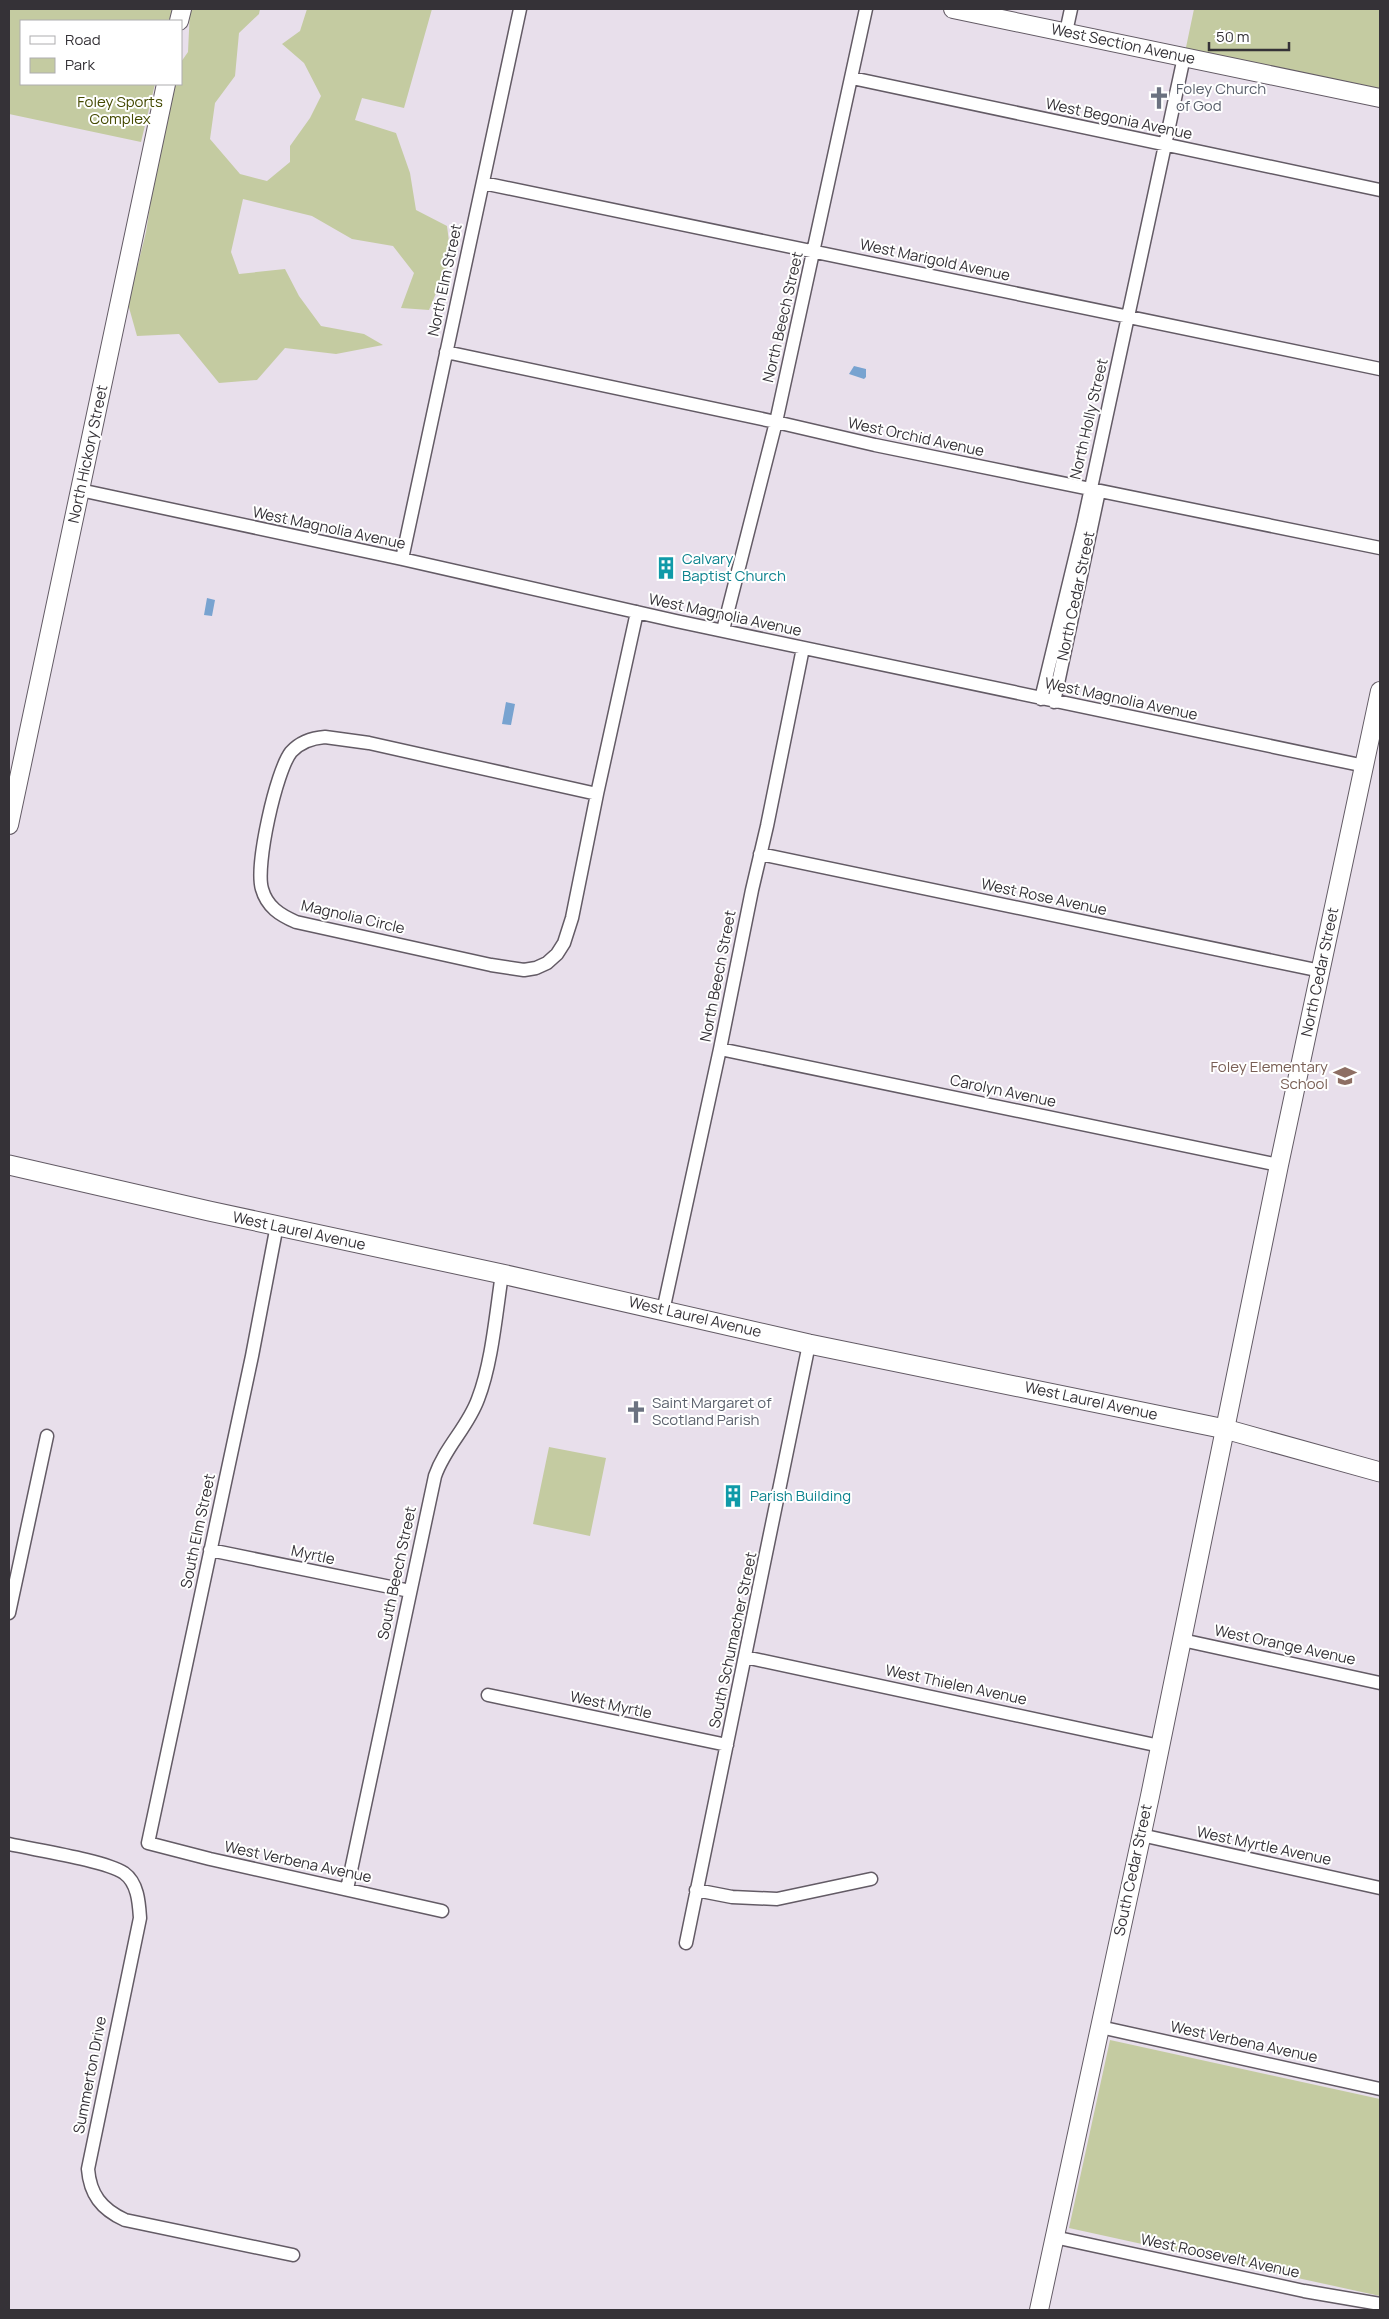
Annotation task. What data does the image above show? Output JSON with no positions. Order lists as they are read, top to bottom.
{
  "streets": {
    "main road": ["West Laurel Avenue"],
    "street": [
      "West Section Avenue",
      "West Begonia Avenue",
      "West Marigold Avenue",
      "North Elm Street",
      "North Beech Street",
      "North Holly Street",
      "West Orchid Avenue",
      "North Hickory Street",
      "West Magnolia Avenue",
      "North Cedar Street",
      "West Rose Avenue",
      "Magnolia Circle",
      "Carolyn Avenue",
      "South Elm Street",
      "Myrtle",
      "South Beech Street",
      "South Schumacher Street",
      "West Orange Avenue",
      "West Thielen Avenue",
      "West Myrtle",
      "West Myrtle Avenue",
      "West Verbena Avenue",
      "South Cedar Street",
      "Summerton Drive",
      "West Roosevelt Avenue"
    ]
  },
  "crossings": [
    ["West Section Avenue", "North Holly Street"],
    ["West Begonia Avenue", "North Beech Street"],
    ["West Begonia Avenue", "North Holly Street"],
    ["West Marigold Avenue", "North Elm Street"],
    ["West Marigold Avenue", "North Beech Street"],
    ["West Marigold Avenue", "North Holly Street"],
    ["North Elm Street", "West Orchid Avenue"],
    ["North Elm Street", "West Magnolia Avenue"],
    ["North Beech Street", "West Orchid Avenue"],
    ["North Beech Street", "West Magnolia Avenue"],
    ["North Beech Street", "West Rose Avenue"],
    ["North Beech Street", "Carolyn Avenue"],
    ["North Beech Street", "West Laurel Avenue"],
    ["North Holly Street", "West Orchid Avenue"],
    ["North Holly Street", "West Magnolia Avenue"],
    ["North Holly Street", "North Cedar Street"],
    ["West Orchid Avenue", "North Cedar Street"],
    ["North Hickory Street", "West Magnolia Avenue"],
    ["West Magnolia Avenue", "North Cedar Street"],
    ["West Magnolia Avenue", "Magnolia Circle"],
    ["North Cedar Street", "West Rose Avenue"],
    ["North Cedar Street", "Carolyn Avenue"],
    ["North Cedar Street", "West Laurel Avenue"],
    ["North Cedar Street", "South Cedar Street"],
    ["West Laurel Avenue", "South Elm Street"],
    ["West Laurel Avenue", "South Beech Street"],
    ["West Laurel Avenue", "South Schumacher Street"],
    ["West Laurel Avenue", "South Cedar Street"],
    ["South Elm Street", "Myrtle"],
    ["South Elm Street", "West Verbena Avenue"],
    ["Myrtle", "South Beech Street"],
    ["South Beech Street", "West Verbena Avenue"],
    ["South Schumacher Street", "West Thielen Avenue"],
    ["South Schumacher Street", "West Myrtle"],
    ["West Orange Avenue", "South Cedar Street"],
    ["West Thielen Avenue", "South Cedar Street"],
    ["West Myrtle Avenue", "South Cedar Street"],
    ["West Verbena Avenue", "South Cedar Street"],
    ["South Cedar Street", "West Roosevelt Avenue"]
  ],
  "parks": ["Foley Sports Complex"],
  "places": {
    "church": ["Foley Church of God", "Saint Margaret of Scotland Parish"],
    "building": ["Calvary Baptist Church", "Parish Building"],
    "school or university": ["Foley Elementary School"]
  },
  "legend": ["Road", "Park"],
  "scale_bar": "50 m"
}
